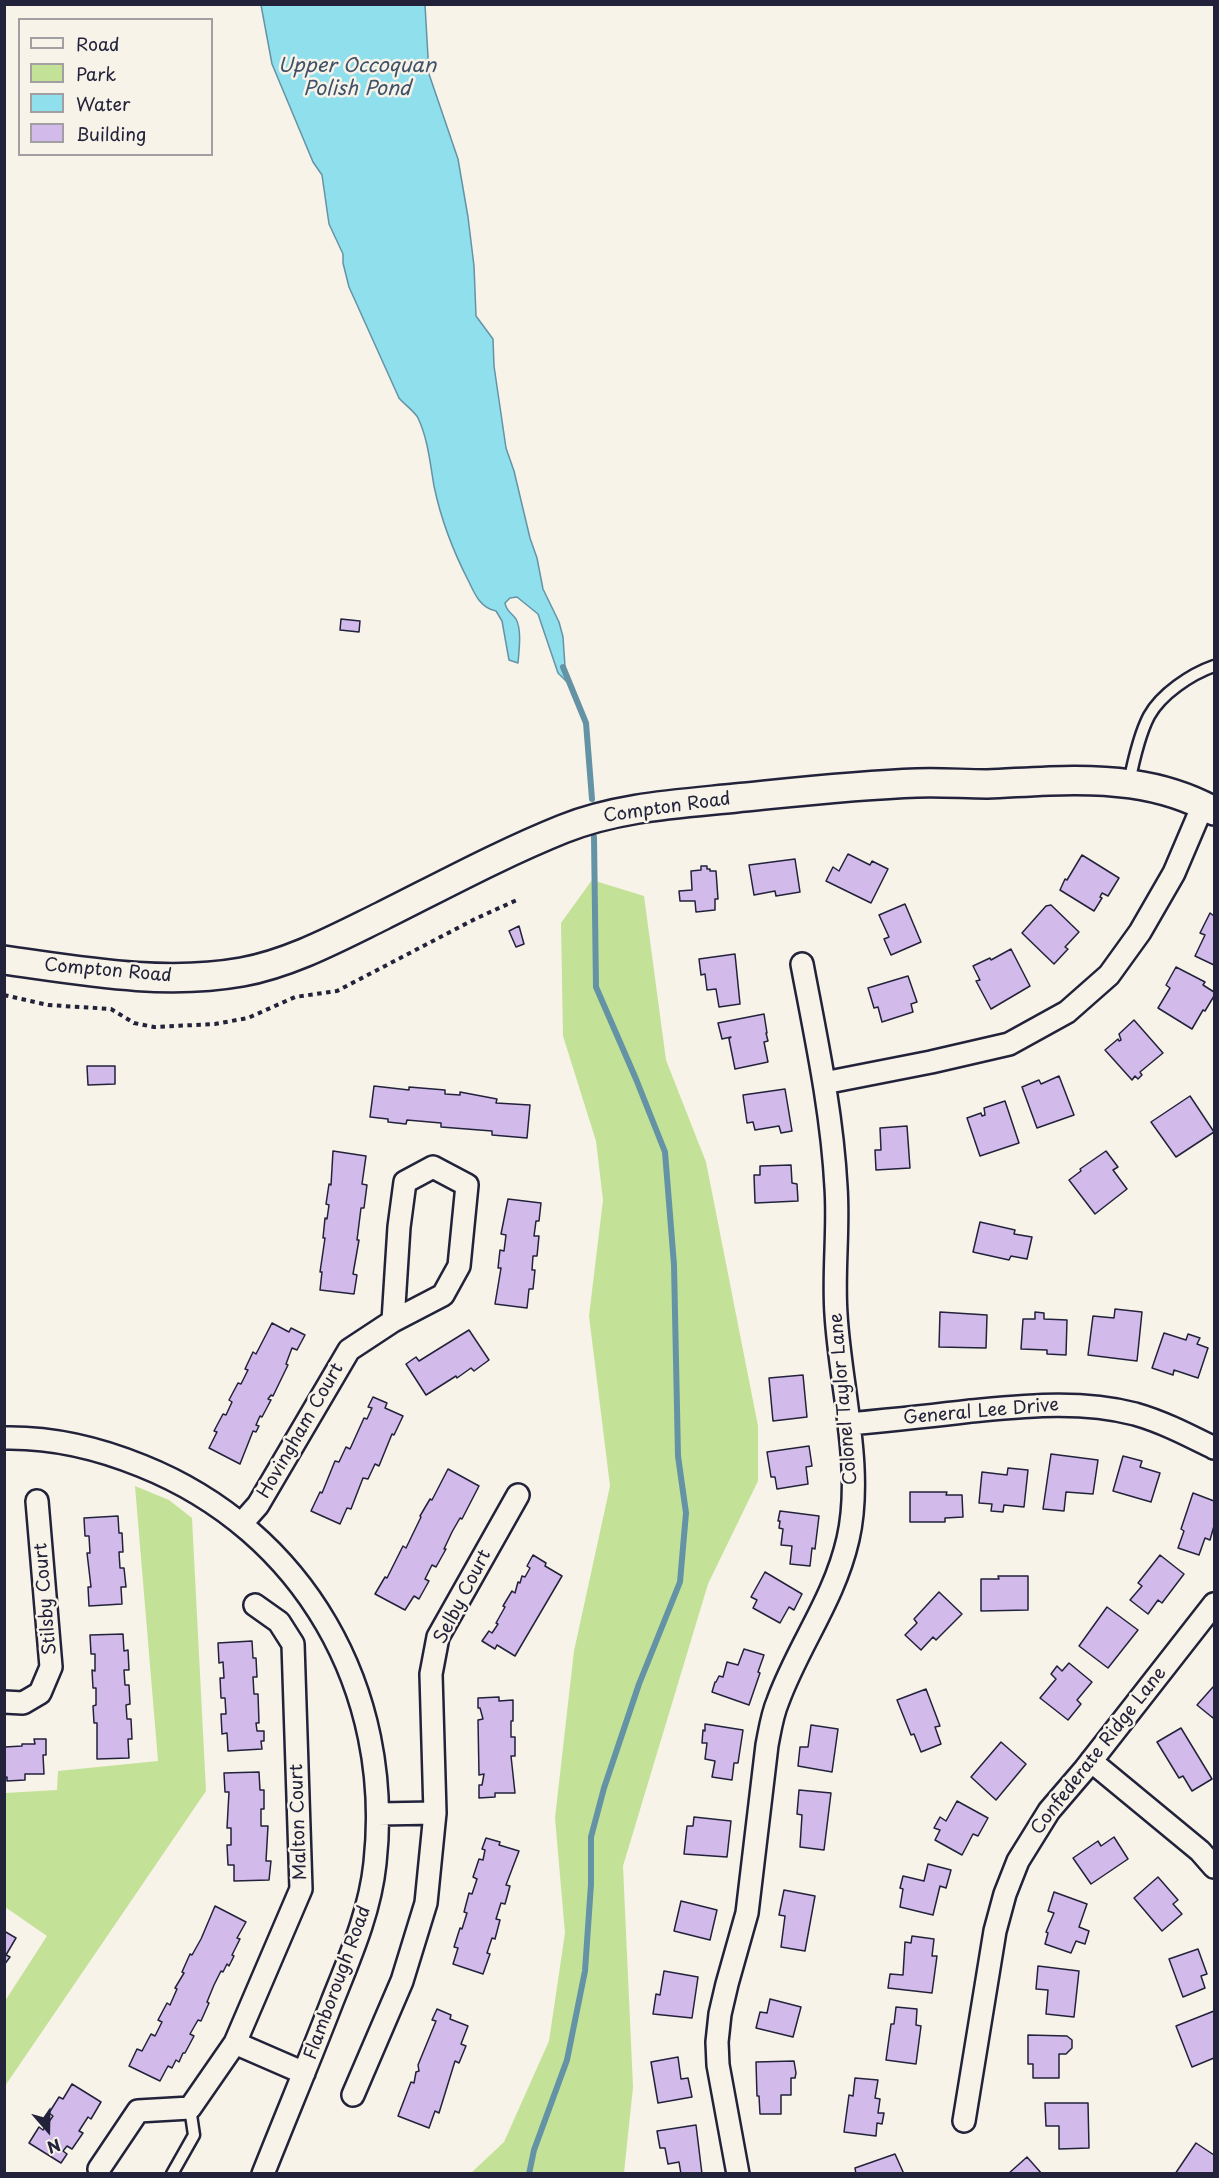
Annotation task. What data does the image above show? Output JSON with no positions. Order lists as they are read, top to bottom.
{
  "streets": {
    "street": [
      "Compton Road",
      "Colonel Taylor Lane",
      "General Lee Drive",
      "Hovingham Court",
      "Selby Court",
      "Stilsby Court",
      "Confederate Ridge Lane",
      "Malton Court",
      "Flamborough Road"
    ]
  },
  "crossings": [
    ["Colonel Taylor Lane", "General Lee Drive"],
    ["Hovingham Court", "Flamborough Road"]
  ],
  "water": ["Upper Occoquan Polish Pond"],
  "legend": [
    "Road",
    "Park",
    "Water",
    "Building"
  ],
  "north": "bottom"
}
